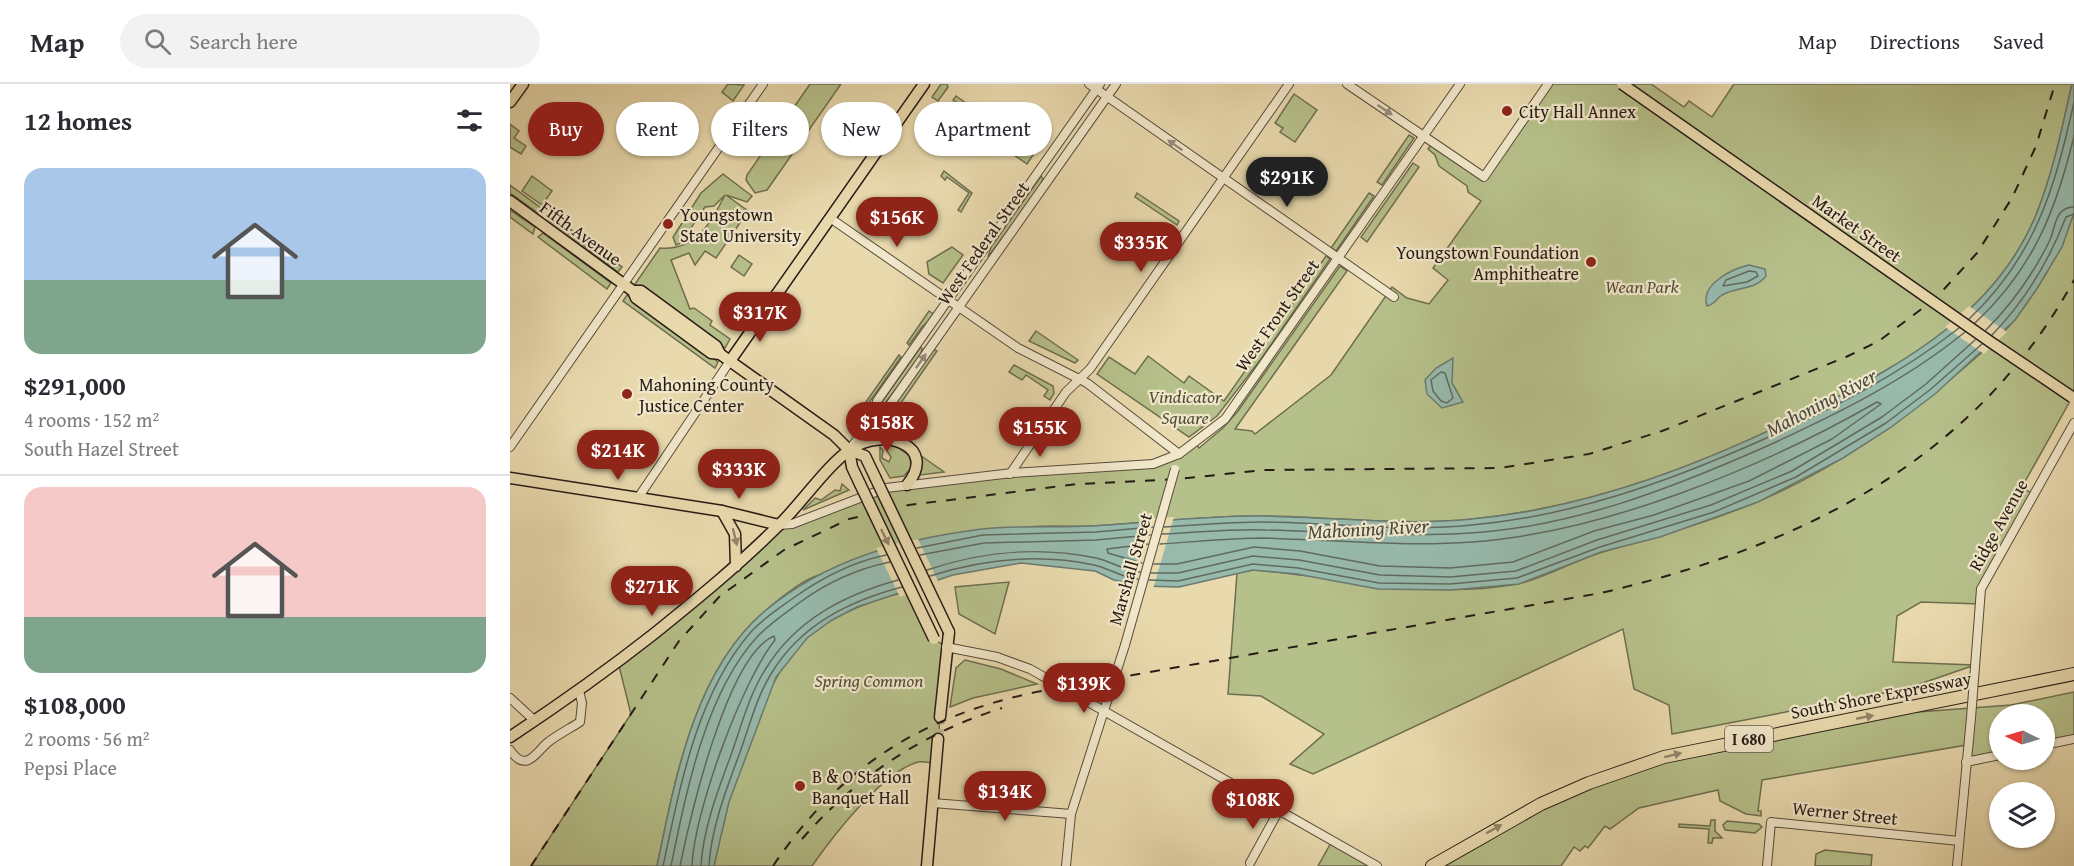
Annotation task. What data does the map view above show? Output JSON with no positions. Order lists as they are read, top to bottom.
{
  "streets": {
    "highway": ["South Shore Expressway", "I 680"],
    "main road": ["Market Street", "Fifth Avenue"],
    "street": [
      "West Federal Street",
      "West Front Street",
      "Ridge Avenue",
      "Marshall Street",
      "Werner Street"
    ]
  },
  "crossings": [
    ["Fifth Avenue", "West Federal Street"],
    ["West Front Street", "Marshall Street"],
    ["Ridge Avenue", "Werner Street"]
  ],
  "one_way": ["South Shore Expressway"],
  "water": ["Mahoning River"],
  "parks": ["Wean Park", "Vindicator Square", "Spring Common"],
  "places": [
    "City Hall Annex",
    "Youngstown State University",
    "Youngstown Foundation Amphitheatre",
    "Mahoning County Justice Center",
    "B & O Station Banquet Hall"
  ],
  "north": "left",
  "page": {
    "header": "Map",
    "search": "Search here",
    "nav": ["Map", "Directions", "Saved"],
    "heading": "12 homes",
    "chip": [
      "Buy",
      "Rent",
      "Filters",
      "New",
      "Apartment"
    ],
    "list": [
      {
        "name": "$291,000",
        "note": "4 rooms · 152 m² · South Hazel Street"
      },
      {
        "name": "$108,000",
        "note": "2 rooms · 56 m² · Pepsi Place"
      }
    ],
    "price": [
      "$291K",
      "$156K",
      "$335K",
      "$317K",
      "$158K",
      "$155K",
      "$214K",
      "$333K",
      "$271K",
      "$139K",
      "$134K",
      "$108K"
    ]
  }
}
